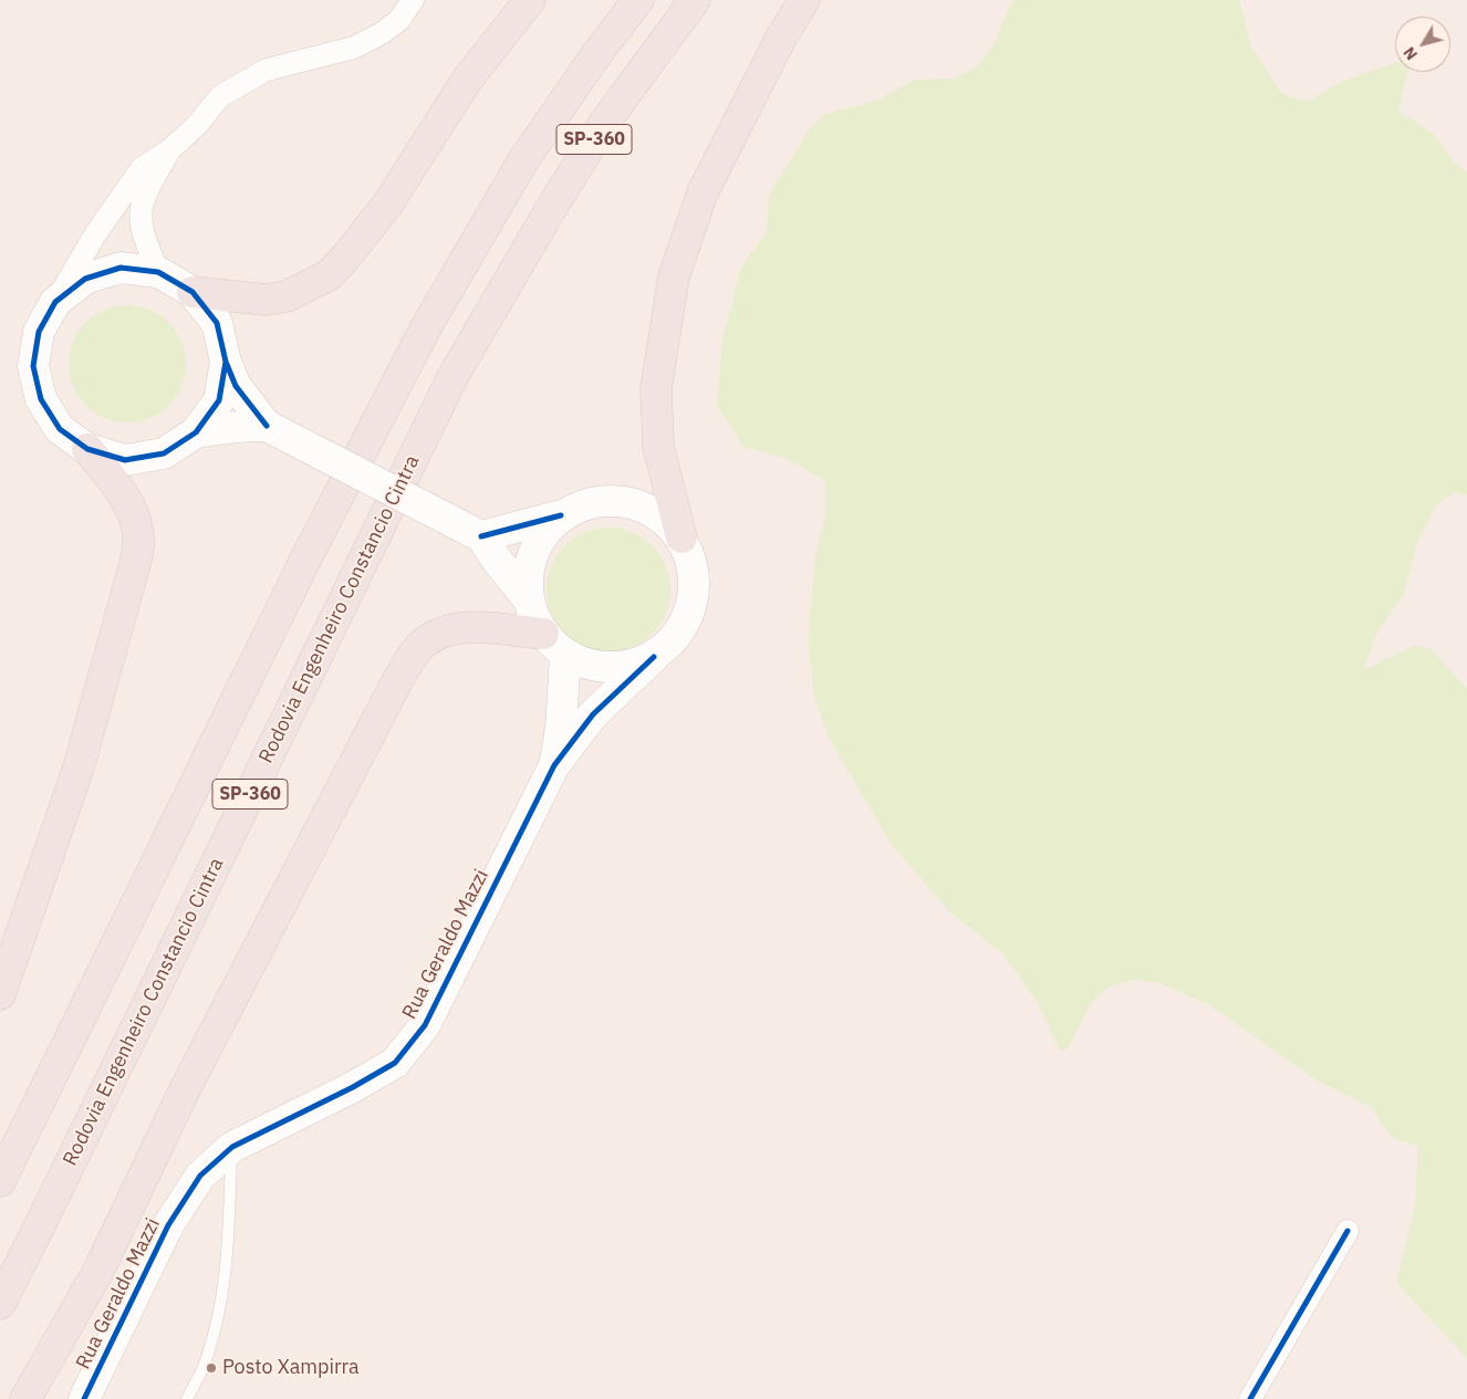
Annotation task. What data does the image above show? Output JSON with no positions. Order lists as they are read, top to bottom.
{
  "streets": {
    "highway": ["SP-360", "Rodovia Engenheiro Constancio Cintra"],
    "street": ["Rua Geraldo Mazzi"]
  },
  "places": ["Posto Xampirra"],
  "north": "bottom left"
}
